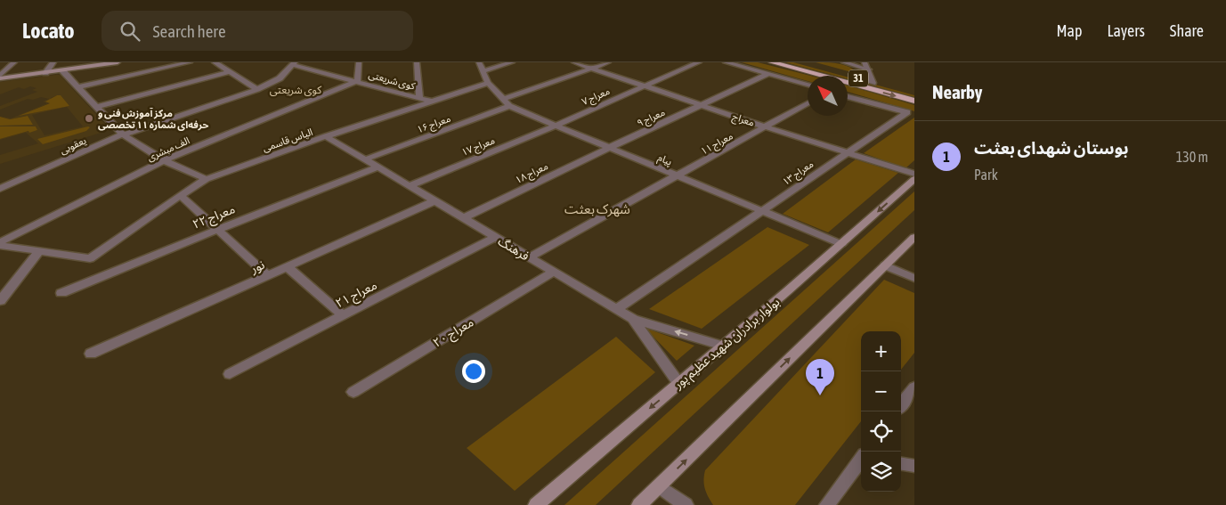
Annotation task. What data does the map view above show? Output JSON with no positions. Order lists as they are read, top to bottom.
{
  "streets": {
    "highway": ["31"],
    "main road": ["بولوار برادران شهید عظیم‌ پور"],
    "street": [
      "کوی شریعتی",
      "معراج ۷",
      "معراج ۹",
      "معراج",
      "معراج ۱۶",
      "الیاس قاسمی",
      "معراج ۱۱",
      "یعقوبی",
      "معراج ۱۷",
      "الف مبشری",
      "پیام",
      "معراج ۱۸",
      "معراج ۱۳",
      "معراج ۲۲",
      "فرهنگ",
      "نور",
      "معراج ۲۱",
      "معراج ۲۰"
    ]
  },
  "crossings": [
    ["کوی شریعتی", "الیاس قاسمی"],
    ["کوی شریعتی", "یعقوبی"],
    ["کوی شریعتی", "الف مبشری"],
    ["معراج ۷", "معراج"],
    ["معراج ۷", "معراج ۱۷"],
    ["معراج ۷", "پیام"],
    ["معراج ۹", "معراج"],
    ["معراج ۹", "پیام"],
    ["معراج ۹", "معراج ۱۸"],
    ["معراج", "معراج ۱۱"],
    ["معراج", "معراج ۱۳"],
    ["معراج ۱۶", "پیام"],
    ["معراج ۱۶", "فرهنگ"],
    ["الیاس قاسمی", "پیام"],
    ["الیاس قاسمی", "فرهنگ"],
    ["معراج ۱۱", "پیام"],
    ["معراج ۱۱", "فرهنگ"],
    ["معراج ۱۷", "پیام"],
    ["معراج ۱۷", "فرهنگ"],
    ["پیام", "معراج ۱۸"],
    ["پیام", "معراج ۱۳"],
    ["پیام", "بولوار برادران شهید عظیم‌ پور"],
    ["معراج ۱۸", "فرهنگ"],
    ["معراج ۲۲", "فرهنگ"],
    ["فرهنگ", "نور"],
    ["فرهنگ", "معراج ۲۱"],
    ["فرهنگ", "معراج ۲۰"],
    ["فرهنگ", "بولوار برادران شهید عظیم‌ پور"]
  ],
  "districts": ["کوی شریعتی", "شهرک بعثت"],
  "places": ["مرکز آموزش فنی و حرفه‌ای شماره ۱۱ تخصصی"],
  "north": "top left",
  "page": {
    "header": "Locato",
    "search": "Search here",
    "nav": ["Map", "Layers", "Share"],
    "heading": "Nearby",
    "list": [
      {
        "mark": "1",
        "name": "بوستان شهدای بعثت",
        "note": "Park",
        "value": "130 m"
      }
    ],
    "map_buttons": ["+", "−"],
    "pins": "1"
  }
}
